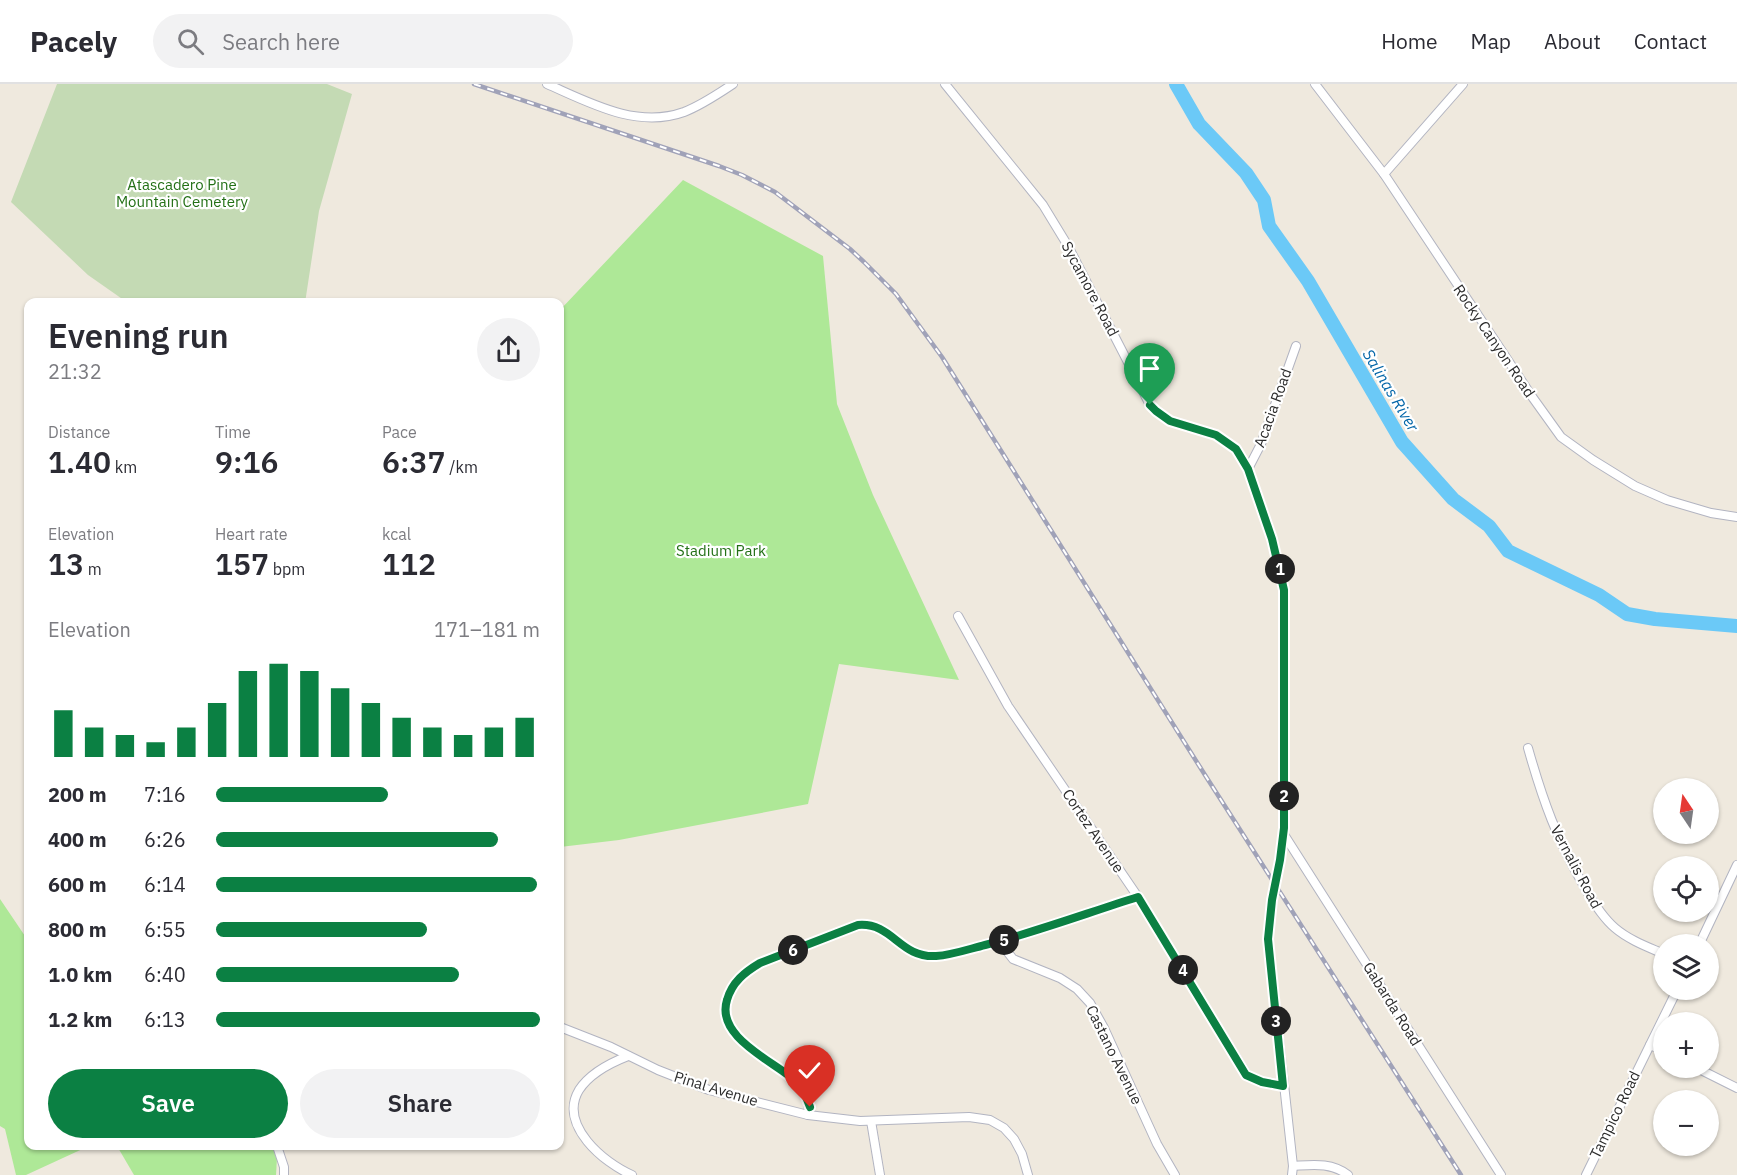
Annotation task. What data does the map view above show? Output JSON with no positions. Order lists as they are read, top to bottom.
{
  "streets": {
    "street": [
      "Sycamore Road",
      "Rocky Canyon Road",
      "Acacia Road",
      "Cortez Avenue",
      "Vernalis Road",
      "Gabarda Road",
      "Castano Avenue",
      "Pinal Avenue",
      "Tampico Road"
    ]
  },
  "crossings": [
    ["Sycamore Road", "Acacia Road"],
    ["Sycamore Road", "Cortez Avenue"],
    ["Sycamore Road", "Gabarda Road"]
  ],
  "water": ["Salinas River"],
  "parks": ["Atascadero Pine Mountain Cemetery", "Stadium Park"],
  "north": "top",
  "page": {
    "header": "Pacely",
    "search": "Search here",
    "nav": [
      "Home",
      "Map",
      "About",
      "Contact"
    ],
    "heading": ["Evening run", "21:32"],
    "stats": [
      ["Distance", "1.40 km"],
      ["Time", "9:16"],
      ["Pace", "6:37 /km"],
      ["Elevation", "13 m"],
      ["Heart rate", "157 bpm"],
      ["kcal", "112"]
    ],
    "pins": [
      "1",
      "2",
      "5",
      "6",
      "4",
      "3"
    ],
    "chart": ["Elevation", "171–181 m"],
    "list": [
      {
        "name": "200 m",
        "note": "7:16"
      },
      {
        "name": "400 m",
        "note": "6:26"
      },
      {
        "name": "600 m",
        "note": "6:14"
      },
      {
        "name": "800 m",
        "note": "6:55"
      },
      {
        "name": "1.0 km",
        "note": "6:40"
      },
      {
        "name": "1.2 km",
        "note": "6:13"
      }
    ],
    "map_buttons": ["+", "−"],
    "buttons": ["Save", "Share"]
  }
}
